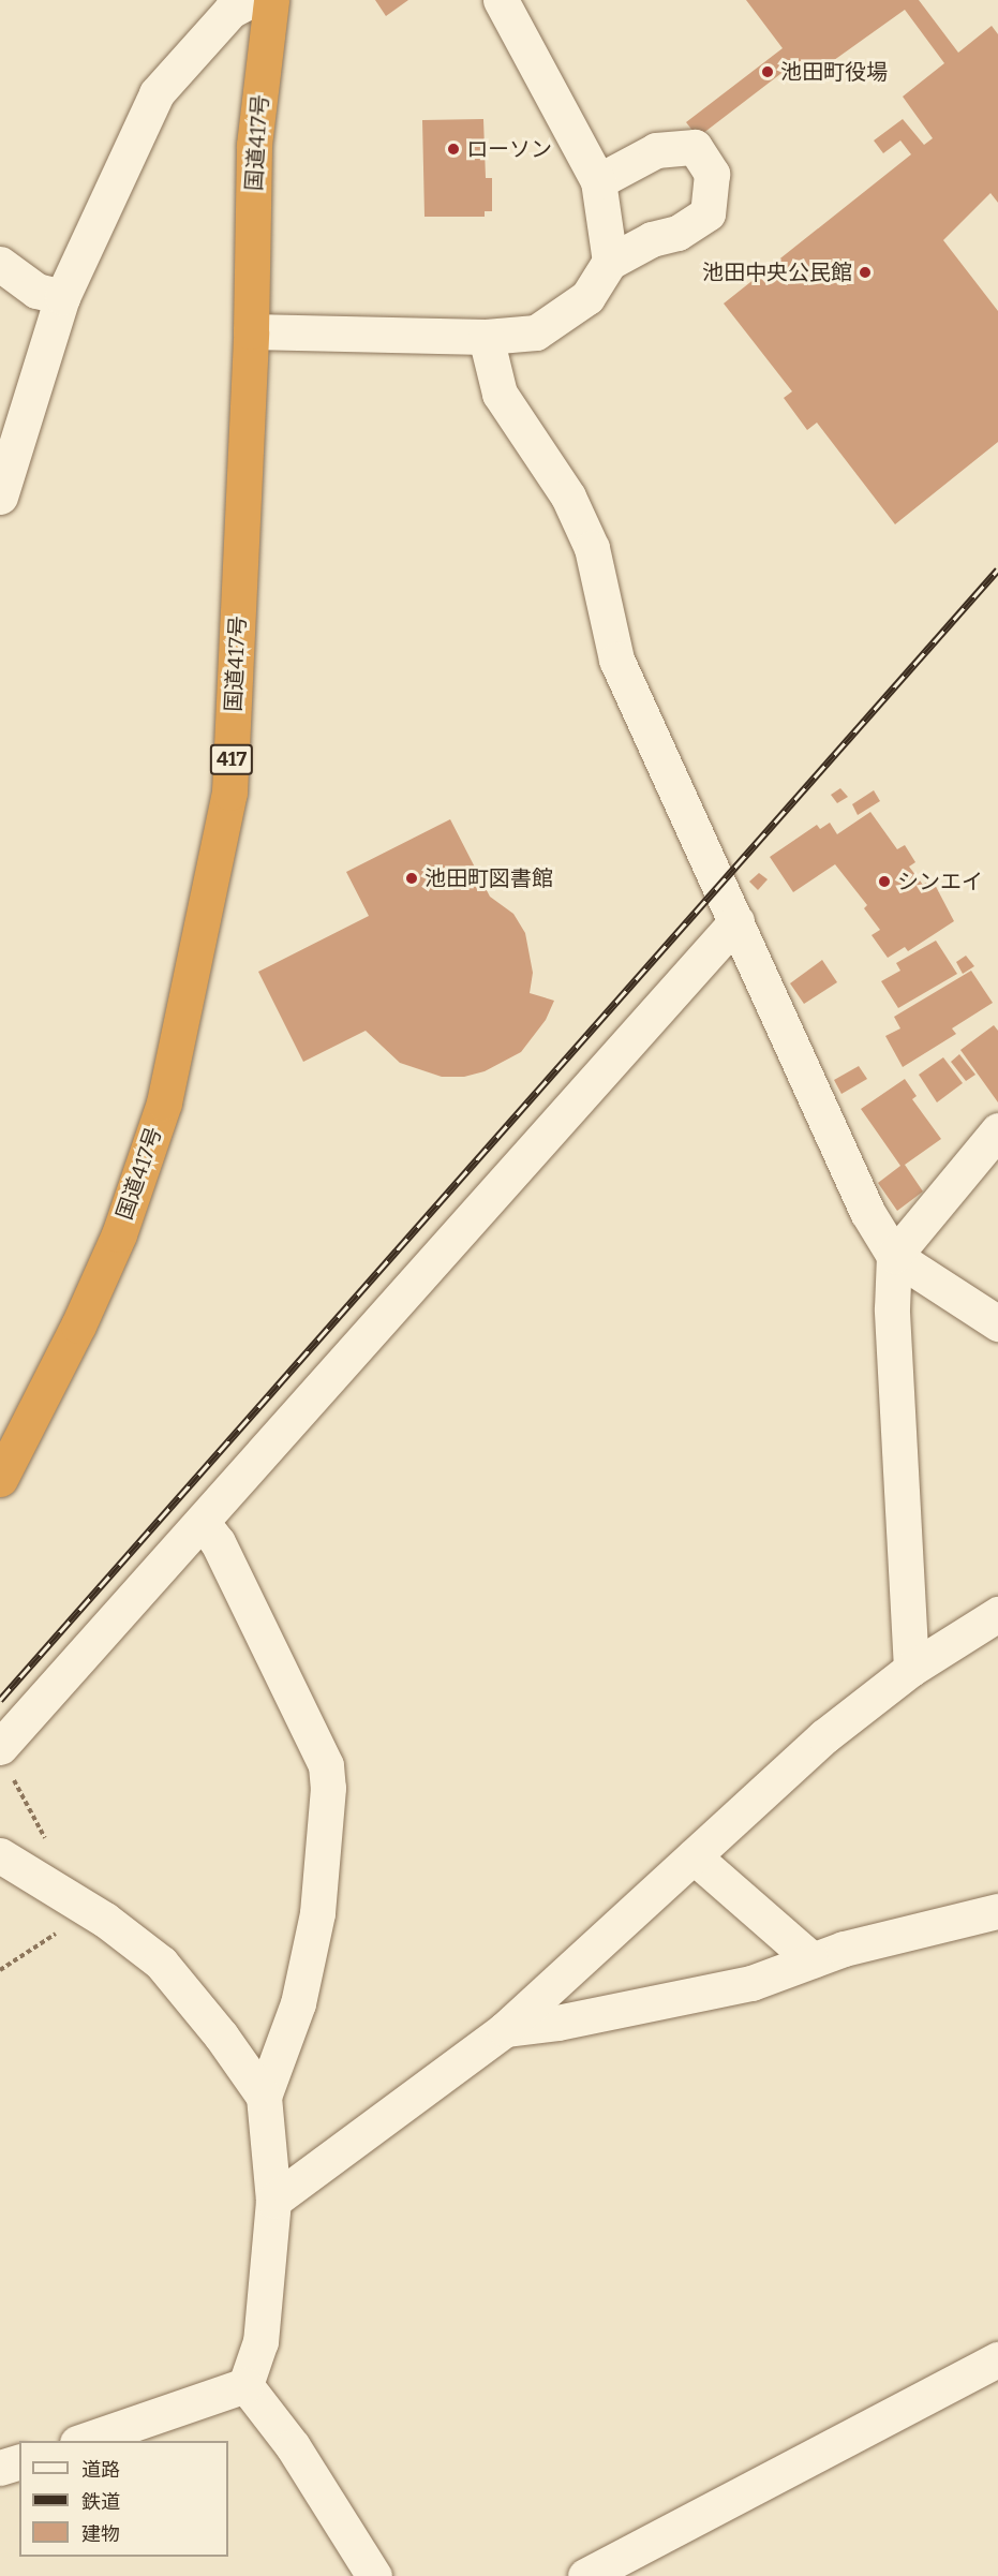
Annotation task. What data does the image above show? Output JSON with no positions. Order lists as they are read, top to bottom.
{
  "streets": {
    "highway": ["国道417号", "417"]
  },
  "places": [
    "池田町役場",
    "ローソン",
    "池田中央公民館",
    "池田町図書館",
    "シンエイ"
  ],
  "legend": ["道路", "鉄道", "建物"]
}
